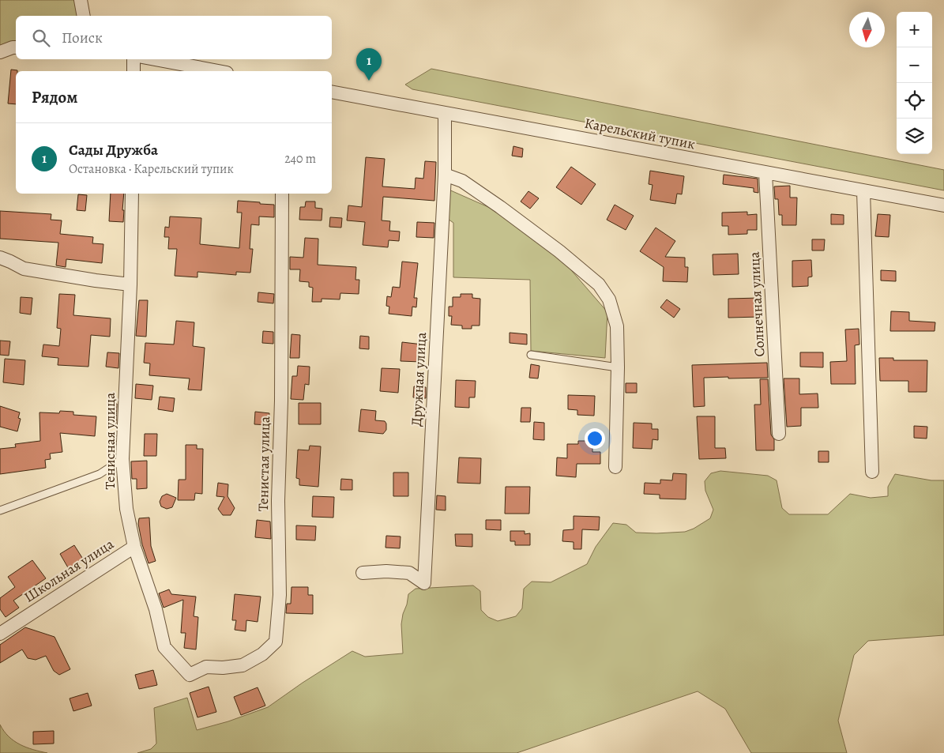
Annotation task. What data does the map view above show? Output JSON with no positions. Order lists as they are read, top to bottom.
{
  "streets": {
    "street": [
      "Карельский тупик",
      "Солнечная улица",
      "Дружная улица",
      "Тенисная улица",
      "Тенистая улица",
      "Школьная улица"
    ]
  },
  "crossings": [
    ["Карельский тупик", "Солнечная улица"],
    ["Карельский тупик", "Дружная улица"],
    ["Тенисная улица", "Тенистая улица"],
    ["Тенисная улица", "Школьная улица"]
  ],
  "north": "bottom",
  "page": {
    "map_buttons": ["+", "−"],
    "search": "Поиск",
    "pins": "1",
    "heading": "Рядом",
    "list": [
      {
        "mark": "1",
        "name": "Сады Дружба",
        "note": "Остановка · Карельский тупик",
        "value": "240 m"
      }
    ]
  }
}
